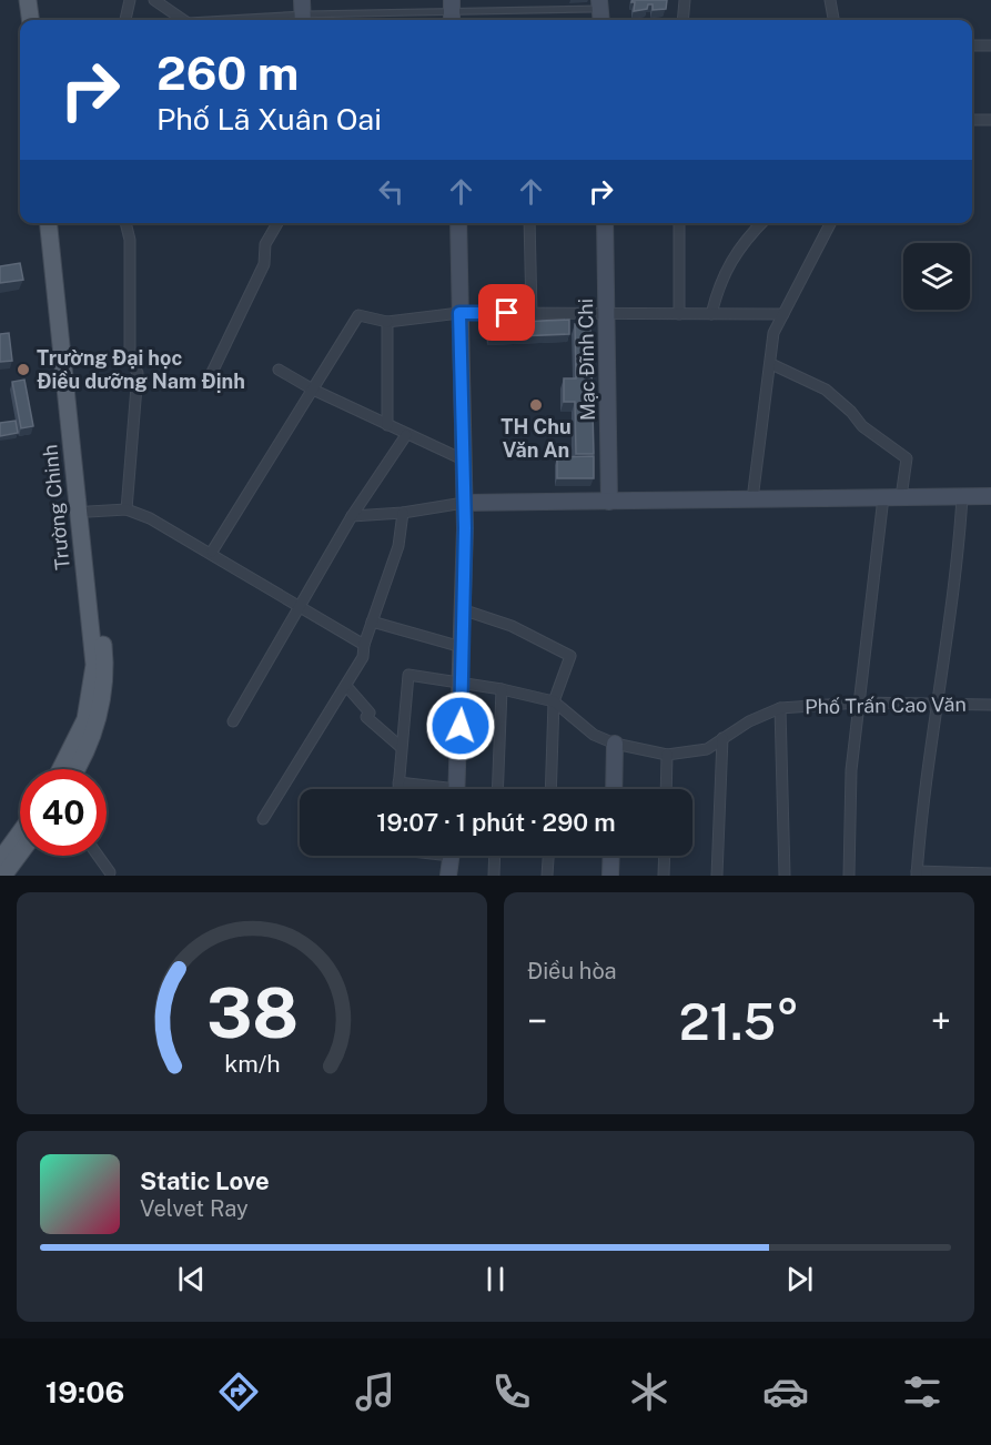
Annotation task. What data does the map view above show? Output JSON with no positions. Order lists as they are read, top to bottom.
{
  "streets": {
    "main road": ["Trường Chinh"],
    "street": ["Mạc Đĩnh Chi", "Phố Trấn Cao Văn"]
  },
  "places": ["Trường Đại học Điều dưỡng Nam Định", "TH Chu Văn An"],
  "page": {
    "turn": ["260 m", "Phố Lã Xuân Oai"],
    "limit": "40",
    "trip": "19:07 · 1 phút · 290 m",
    "tile": "Điều hòa",
    "heat": ["−", "21.5°", "+"],
    "song": ["Static Love", "Velvet Ray"],
    "tabs": "19:06",
    "gauge": ["38", "km/h"]
  }
}
